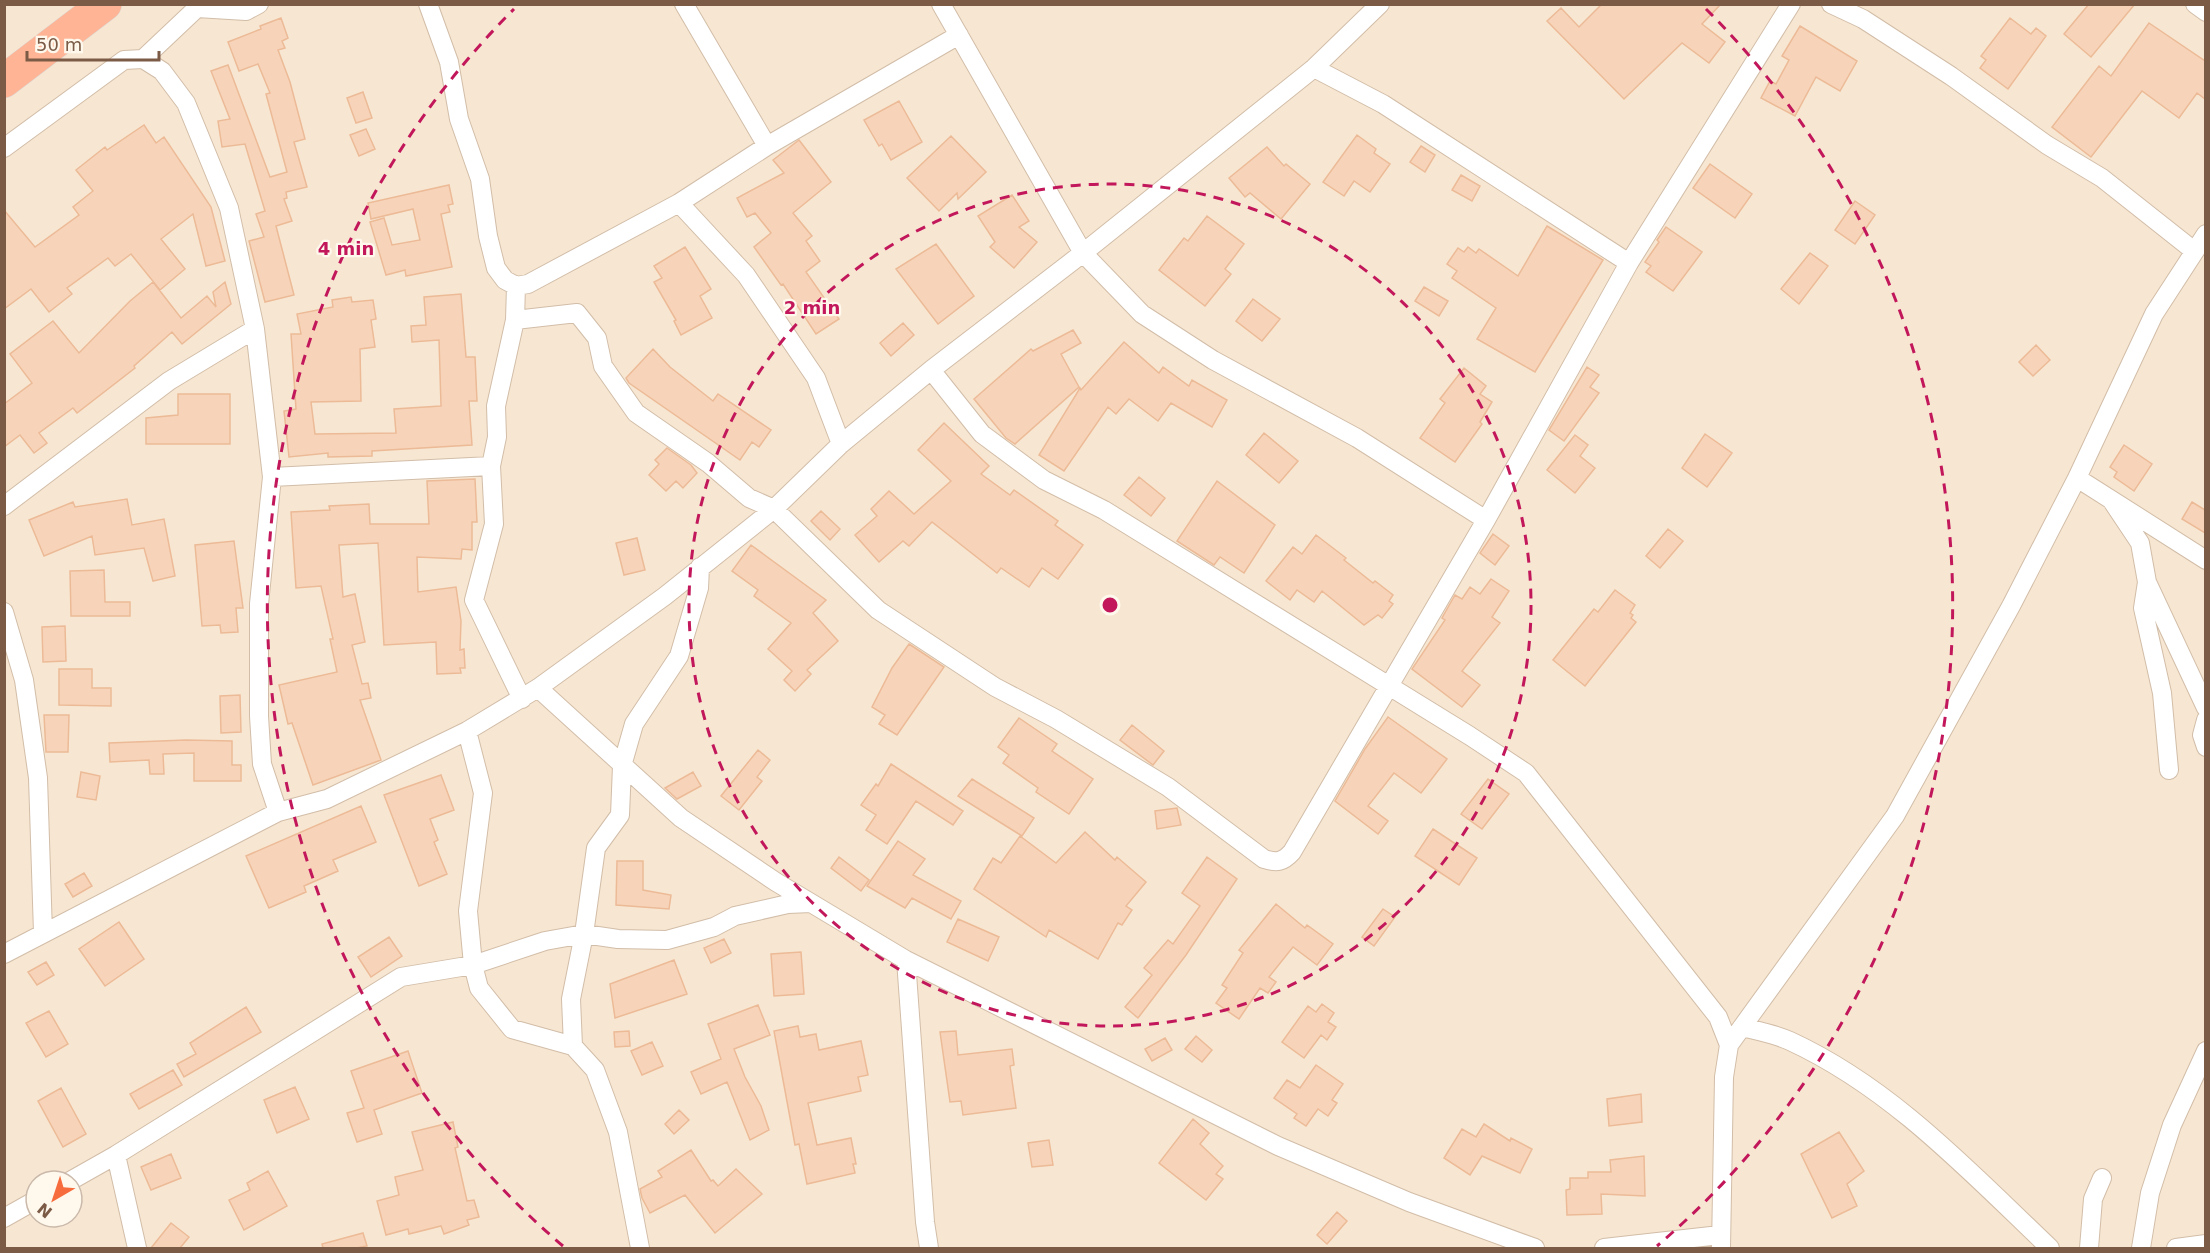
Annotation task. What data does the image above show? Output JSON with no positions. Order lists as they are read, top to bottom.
{
  "scale_bar": "50 m",
  "north": "bottom left",
  "rings": ["4 min", "2 min"]
}
